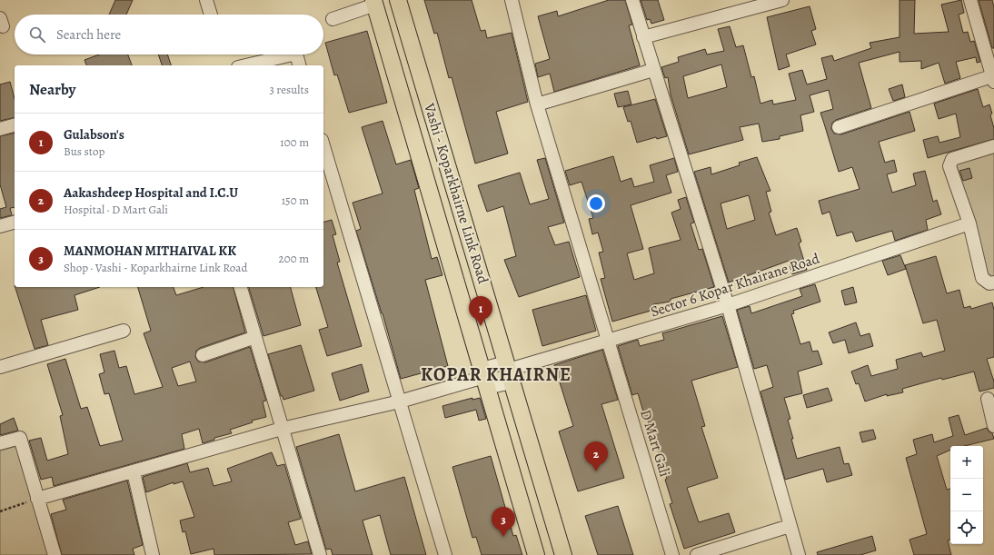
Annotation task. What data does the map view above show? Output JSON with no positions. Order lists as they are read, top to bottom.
{
  "streets": {
    "main road": ["Vashi - Koparkhairne Link Road"],
    "street": ["Sector 6 Kopar Khairane Road", "D Mart Gali"]
  },
  "crossings": [
    ["Vashi - Koparkhairne Link Road", "Sector 6 Kopar Khairane Road"],
    ["Sector 6 Kopar Khairane Road", "D Mart Gali"]
  ],
  "districts": ["KOPAR KHAIRNE"],
  "page": {
    "search": "Search here",
    "heading": ["Nearby", "3 results"],
    "list": [
      {
        "mark": "1",
        "name": "Gulabson's",
        "note": "Bus stop",
        "value": "100 m"
      },
      {
        "mark": "2",
        "name": "Aakashdeep Hospital and I.C.U",
        "note": "Hospital · D Mart Gali",
        "value": "150 m"
      },
      {
        "mark": "3",
        "name": "MANMOHAN MITHAIVAL KK",
        "note": "Shop · Vashi - Koparkhairne Link Road",
        "value": "200 m"
      }
    ],
    "pins": ["1", "2", "3"],
    "map_buttons": ["+", "−"]
  }
}
